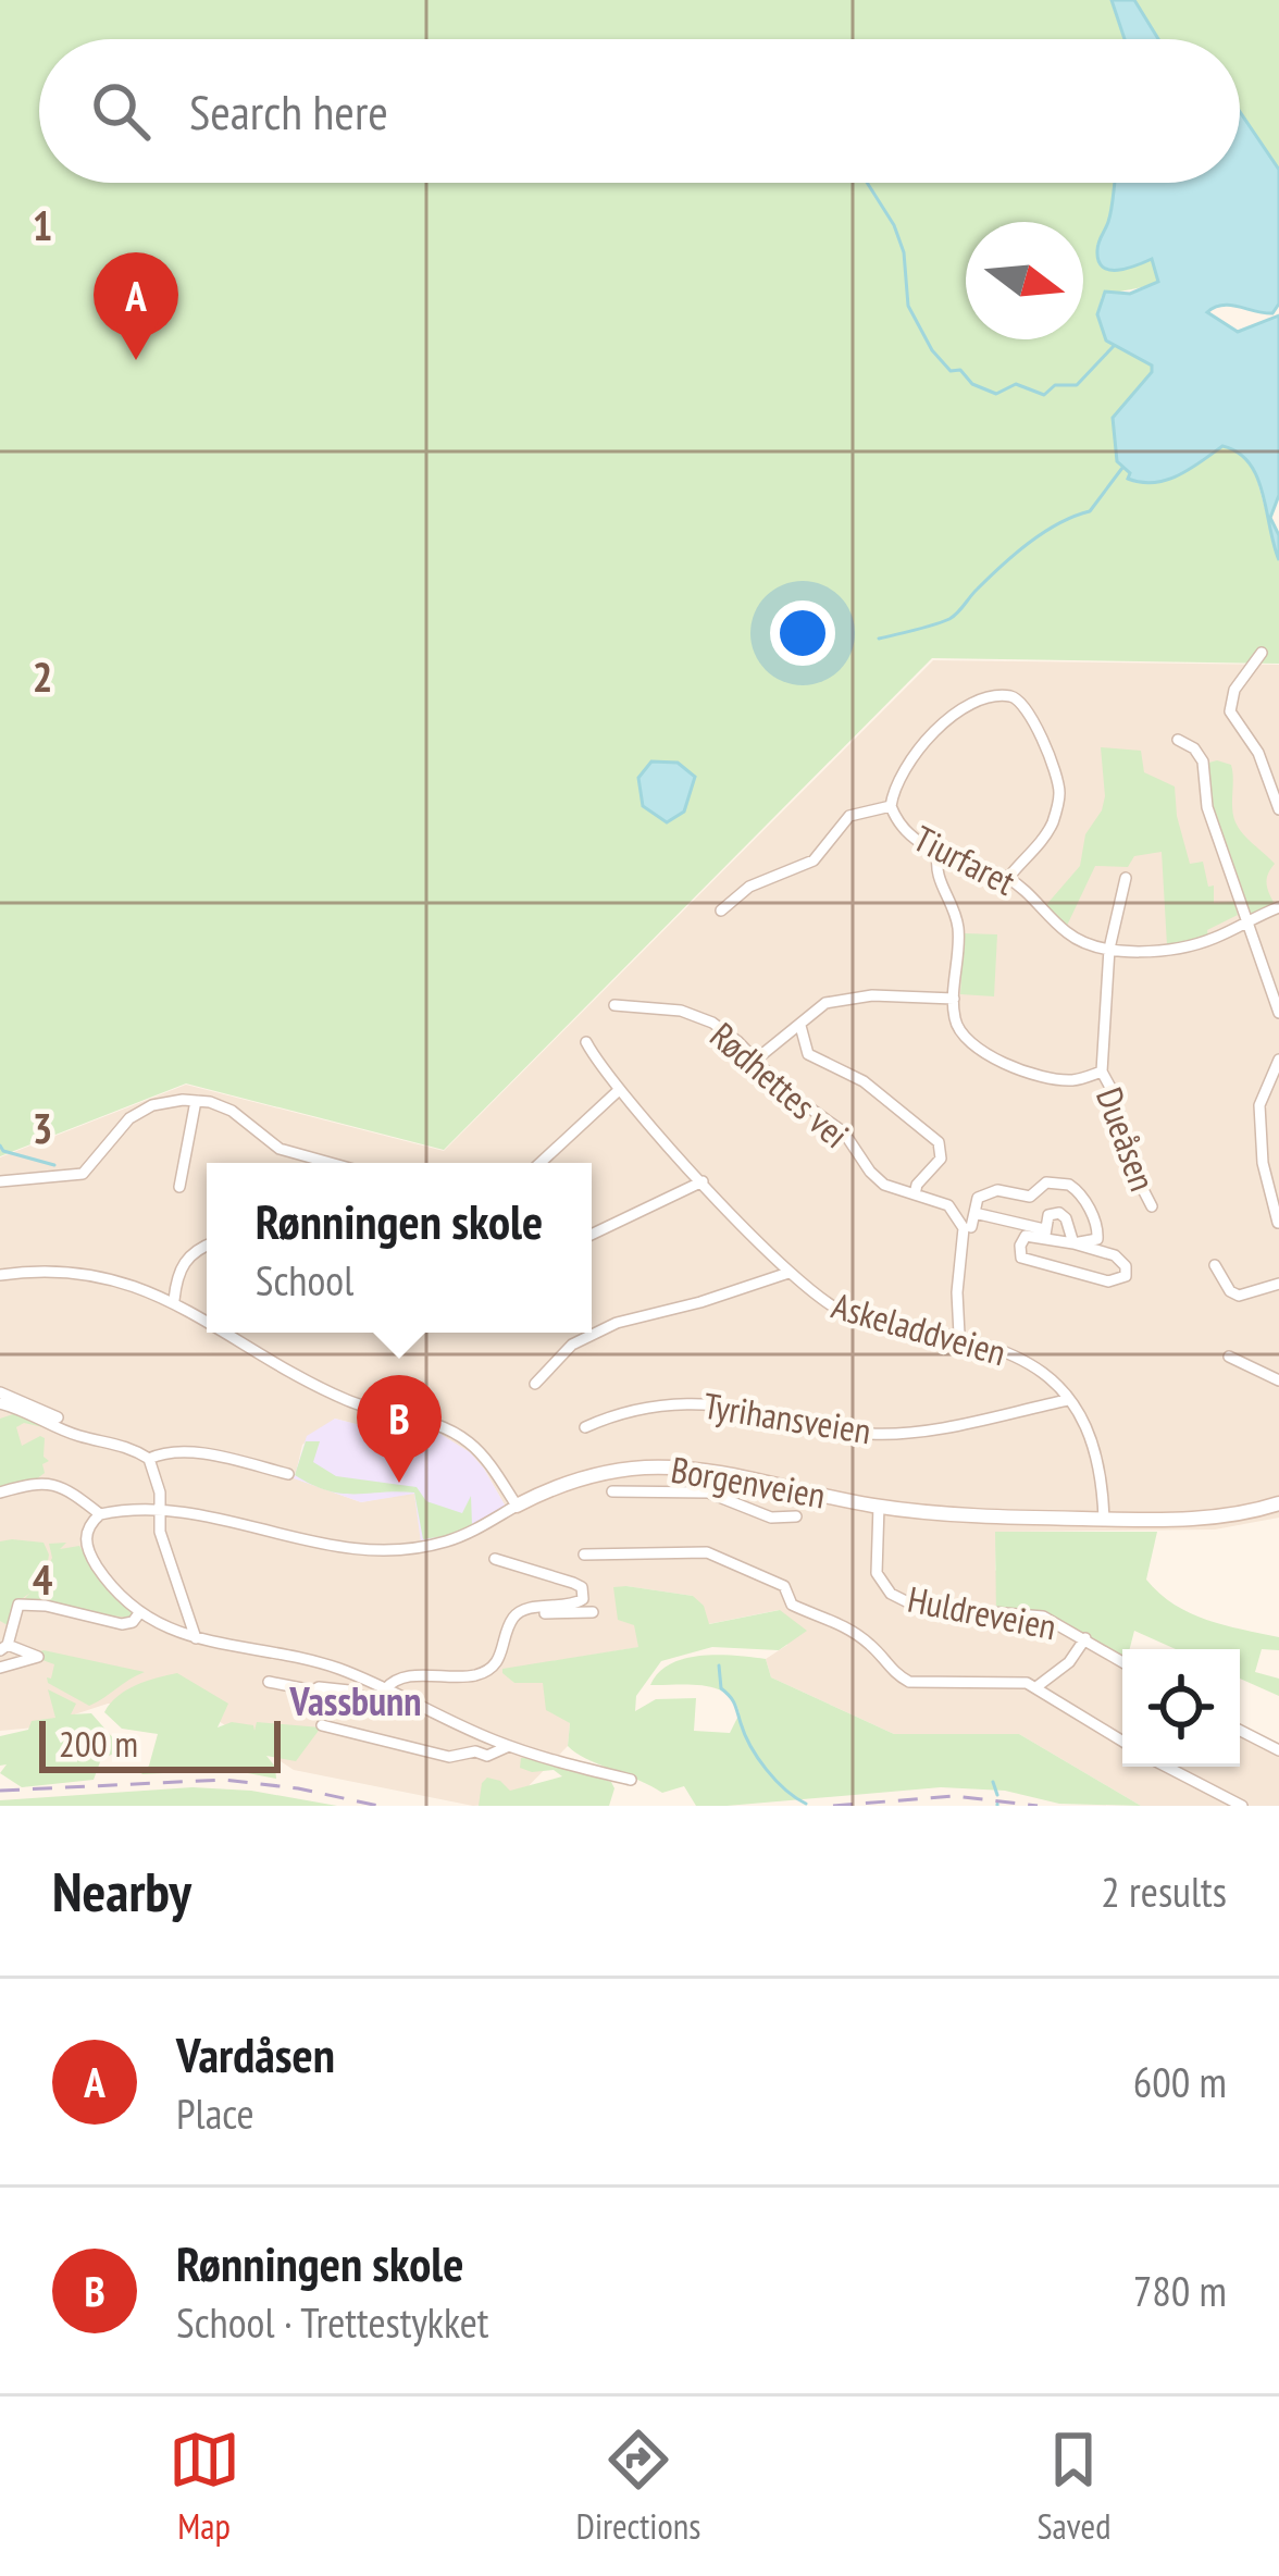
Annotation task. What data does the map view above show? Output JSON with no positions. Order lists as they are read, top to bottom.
{
  "streets": {
    "street": [
      "Tiurfaret",
      "Rødhettes vei",
      "Dueåsen",
      "Askeladdveien",
      "Tyrihansveien",
      "Borgenveien",
      "Huldreveien"
    ]
  },
  "crossings": [
    ["Tiurfaret", "Dueåsen"],
    ["Rødhettes vei", "Askeladdveien"],
    ["Askeladdveien", "Tyrihansveien"],
    ["Askeladdveien", "Borgenveien"],
    ["Borgenveien", "Huldreveien"]
  ],
  "districts": ["Vassbunn"],
  "scale_bar": "200 m",
  "north": "right",
  "page": {
    "search": "Search here",
    "pins": ["A", "B"],
    "popup": ["Rønningen skole", "School"],
    "scale": "200 m",
    "heading": ["Nearby", "2 results"],
    "list": [
      {
        "mark": "A",
        "name": "Vardåsen",
        "note": "Place",
        "value": "600 m"
      },
      {
        "mark": "B",
        "name": "Rønningen skole",
        "note": "School · Trettestykket",
        "value": "780 m"
      }
    ],
    "nav": ["Map", "Directions", "Saved"]
  },
  "grid": {
    "rows": [
      "1",
      "2",
      "3",
      "4"
    ]
  }
}
